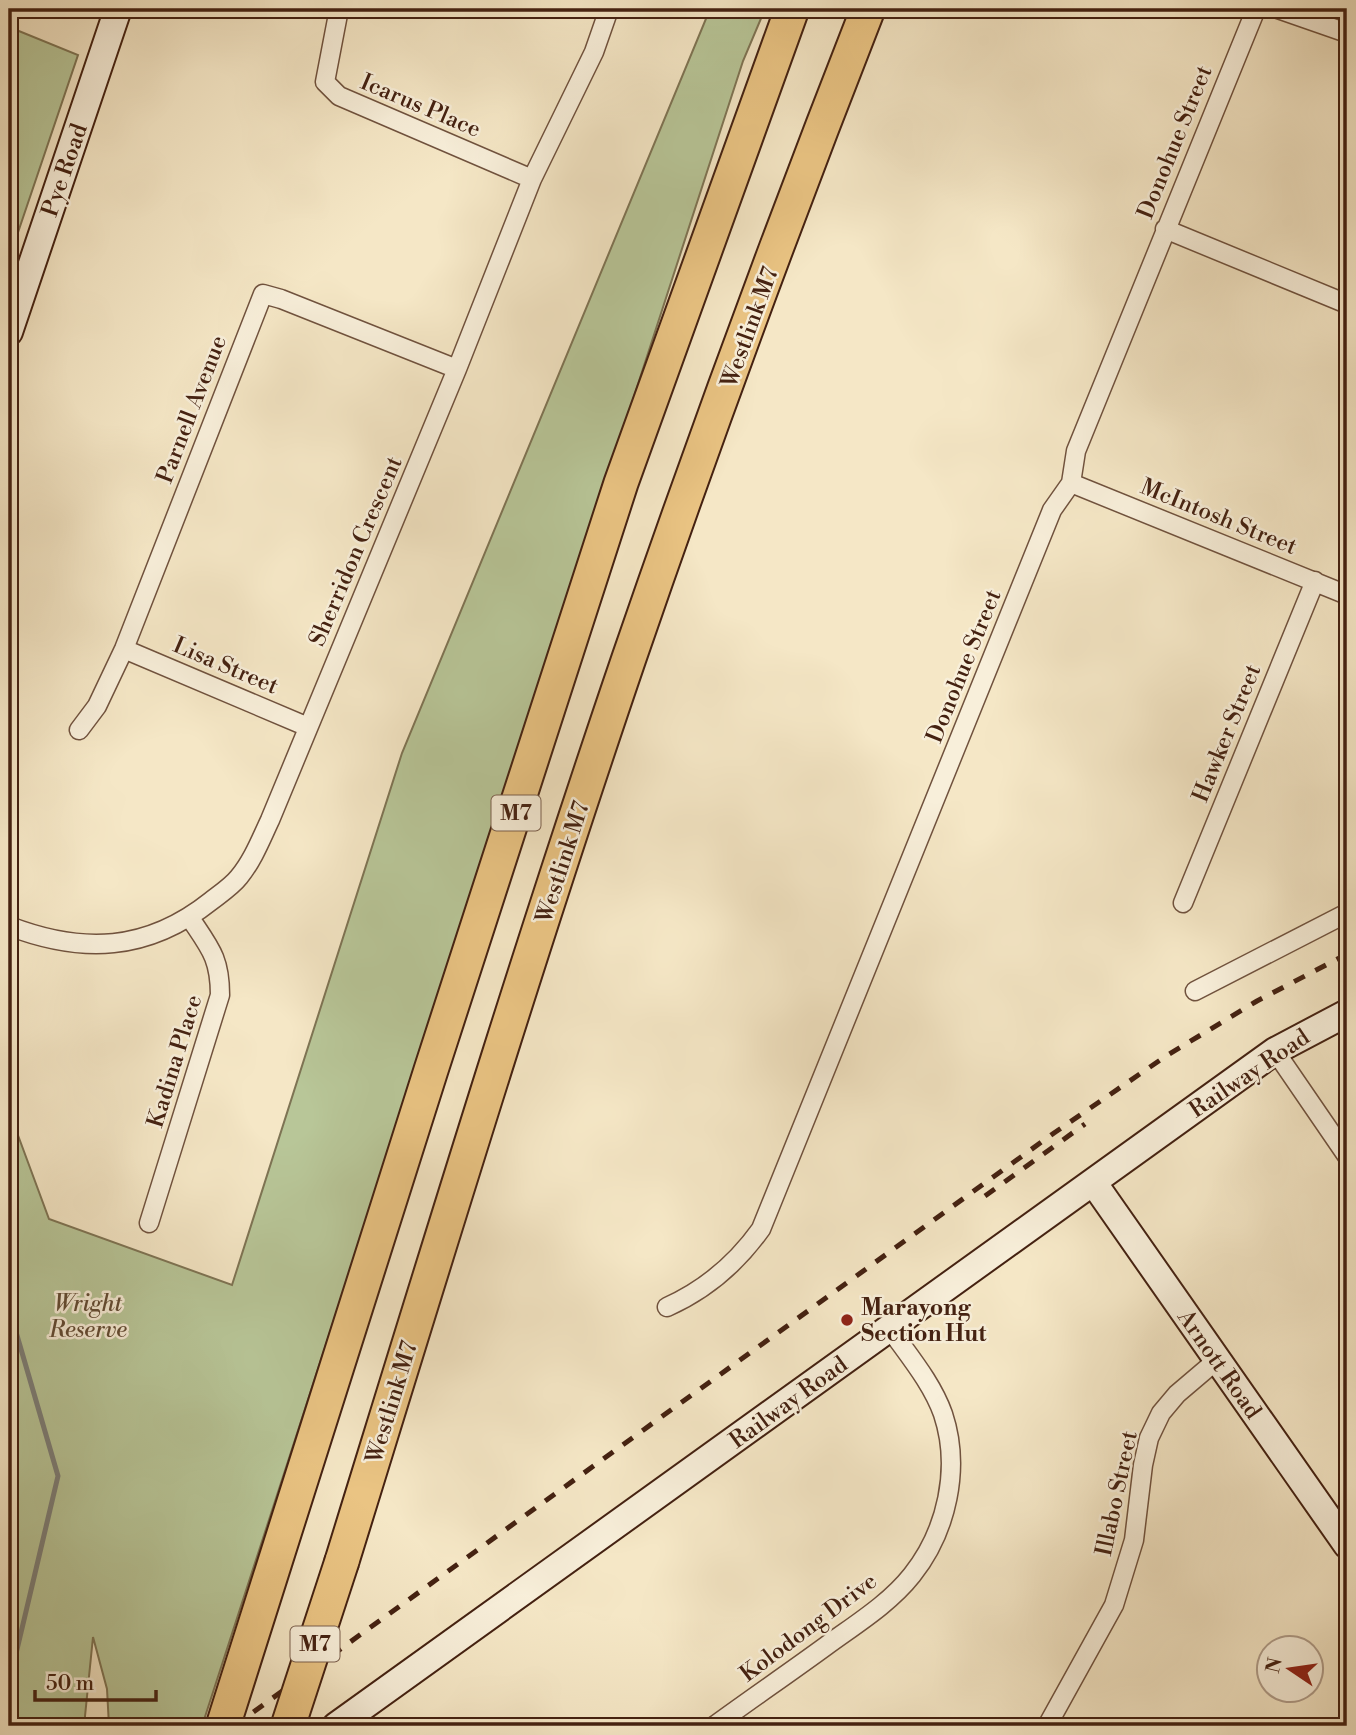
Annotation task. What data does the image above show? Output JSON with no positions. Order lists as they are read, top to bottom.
{
  "streets": {
    "highway": ["Westlink M7", "M7"],
    "street": [
      "Icarus Place",
      "Donohue Street",
      "Pye Road",
      "Parnell Avenue",
      "McIntosh Street",
      "Sherridon Crescent",
      "Lisa Street",
      "Hawker Street",
      "Kadina Place",
      "Railway Road",
      "Arnott Road",
      "Illabo Street",
      "Kolodong Drive"
    ]
  },
  "crossings": [
    ["Icarus Place", "Sherridon Crescent"],
    ["Donohue Street", "McIntosh Street"],
    ["Parnell Avenue", "Sherridon Crescent"],
    ["Parnell Avenue", "Lisa Street"],
    ["McIntosh Street", "Hawker Street"],
    ["Sherridon Crescent", "Lisa Street"],
    ["Sherridon Crescent", "Kadina Place"],
    ["Railway Road", "Arnott Road"],
    ["Railway Road", "Kolodong Drive"],
    ["Arnott Road", "Illabo Street"]
  ],
  "parks": ["Wright Reserve"],
  "places": ["Marayong Section Hut"],
  "scale_bar": "50 m",
  "north": "left"
}
